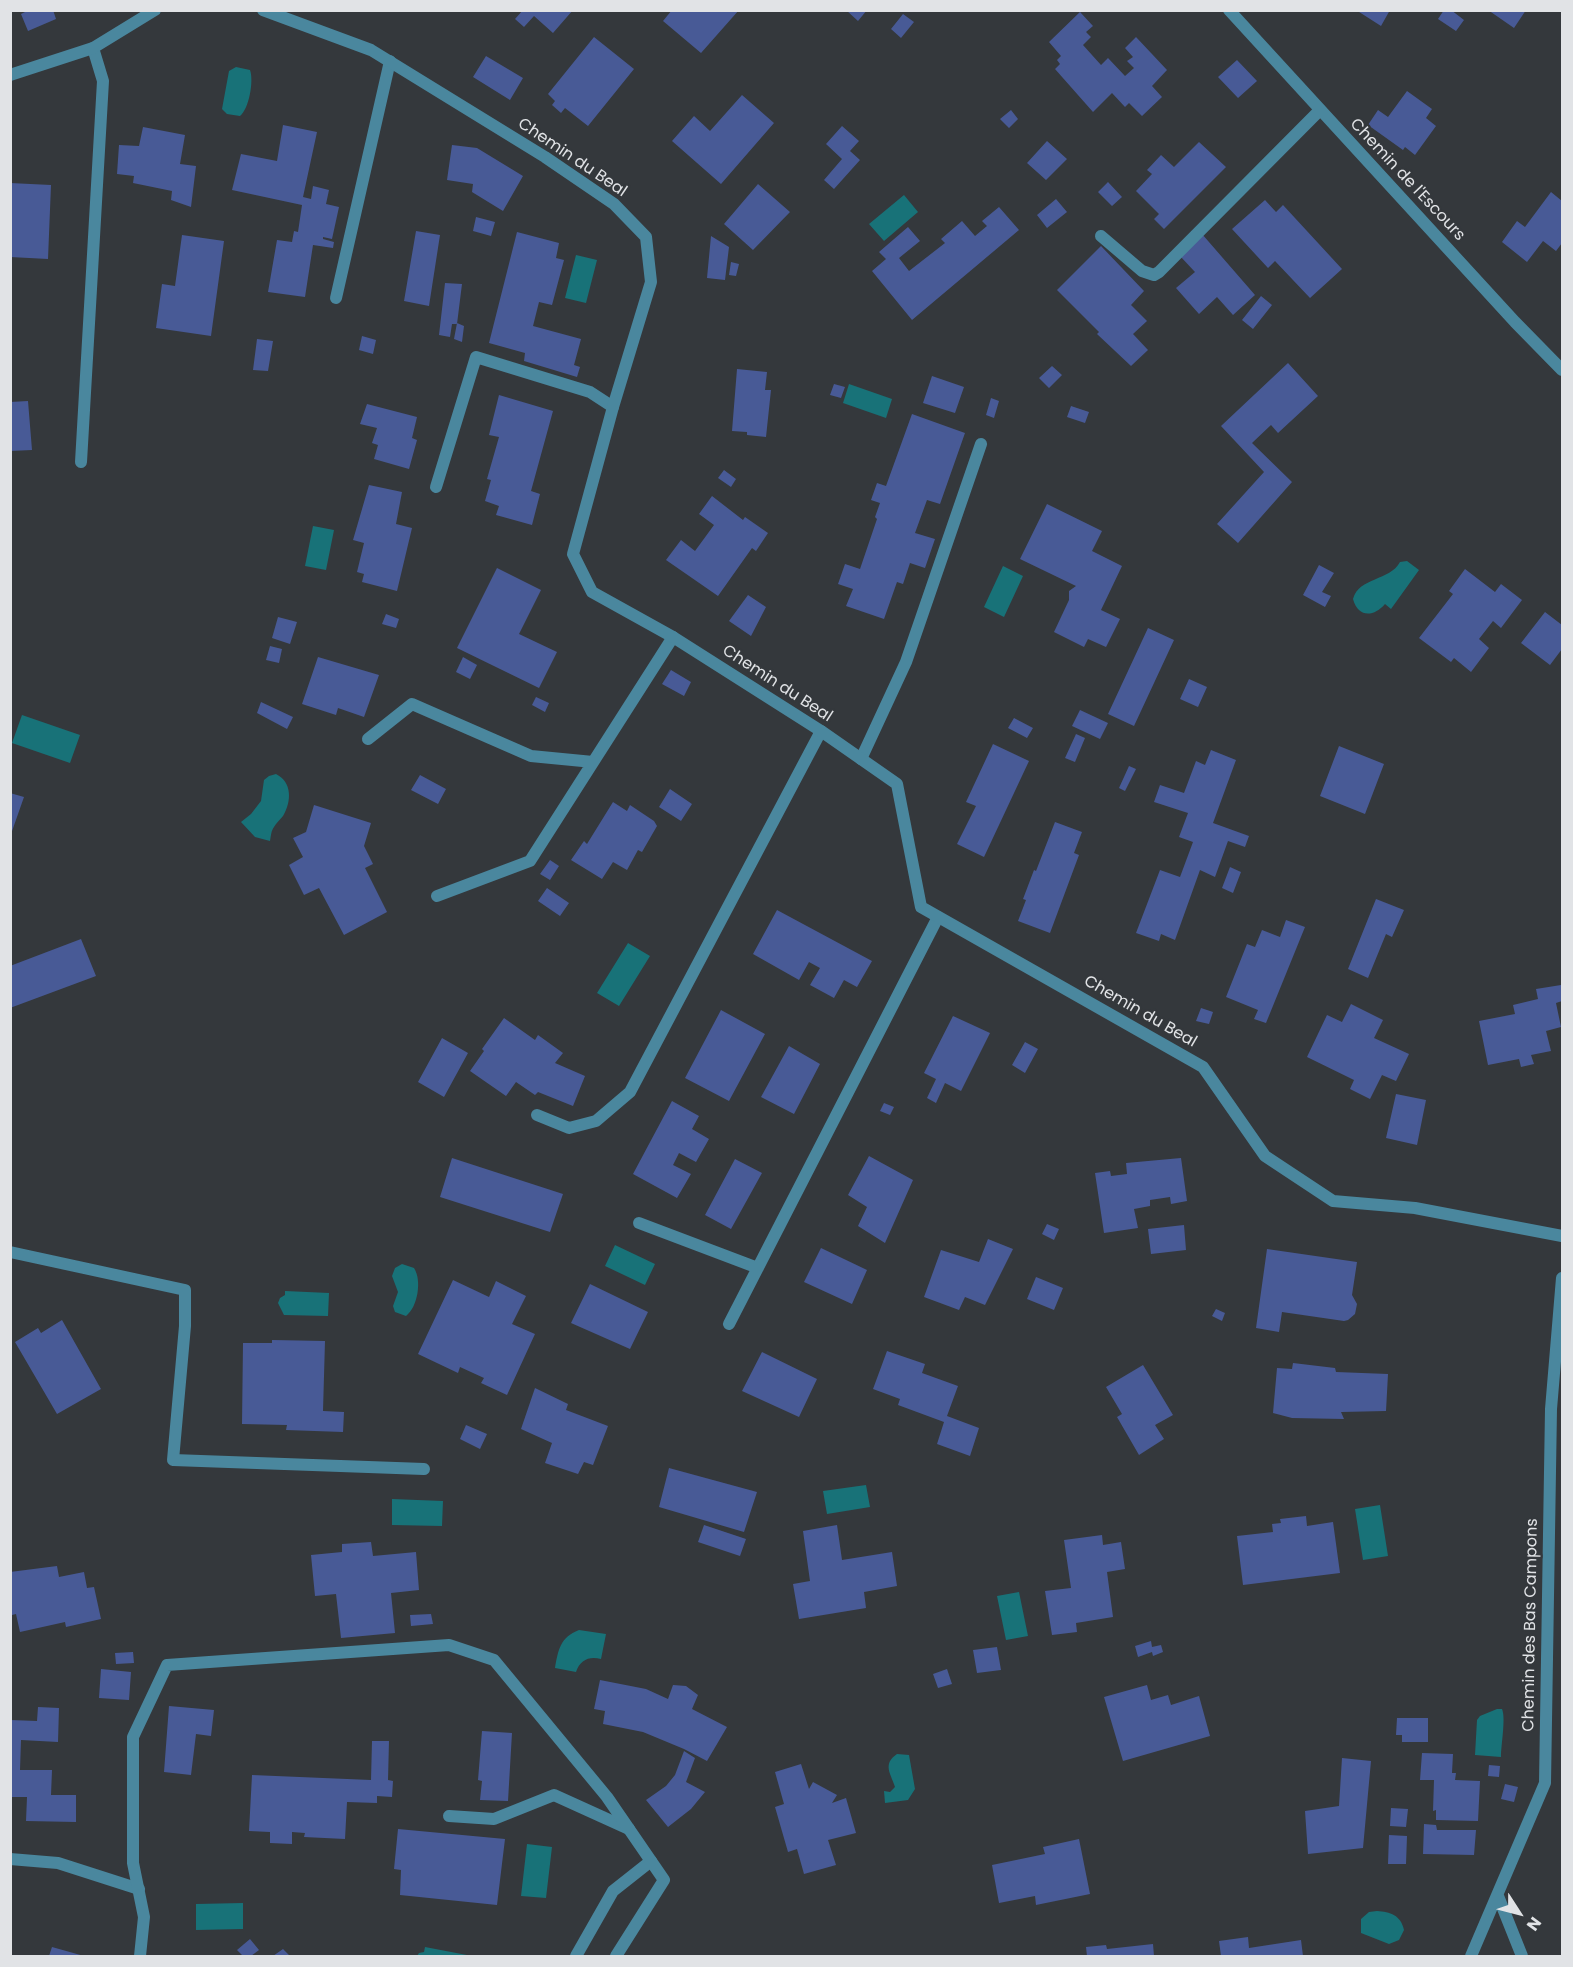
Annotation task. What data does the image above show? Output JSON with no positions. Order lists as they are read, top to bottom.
{
  "streets": {
    "street": ["Chemin du Beal", "Chemin de l'Escours", "Chemin des Bas Campons"]
  },
  "north": "bottom right"
}
